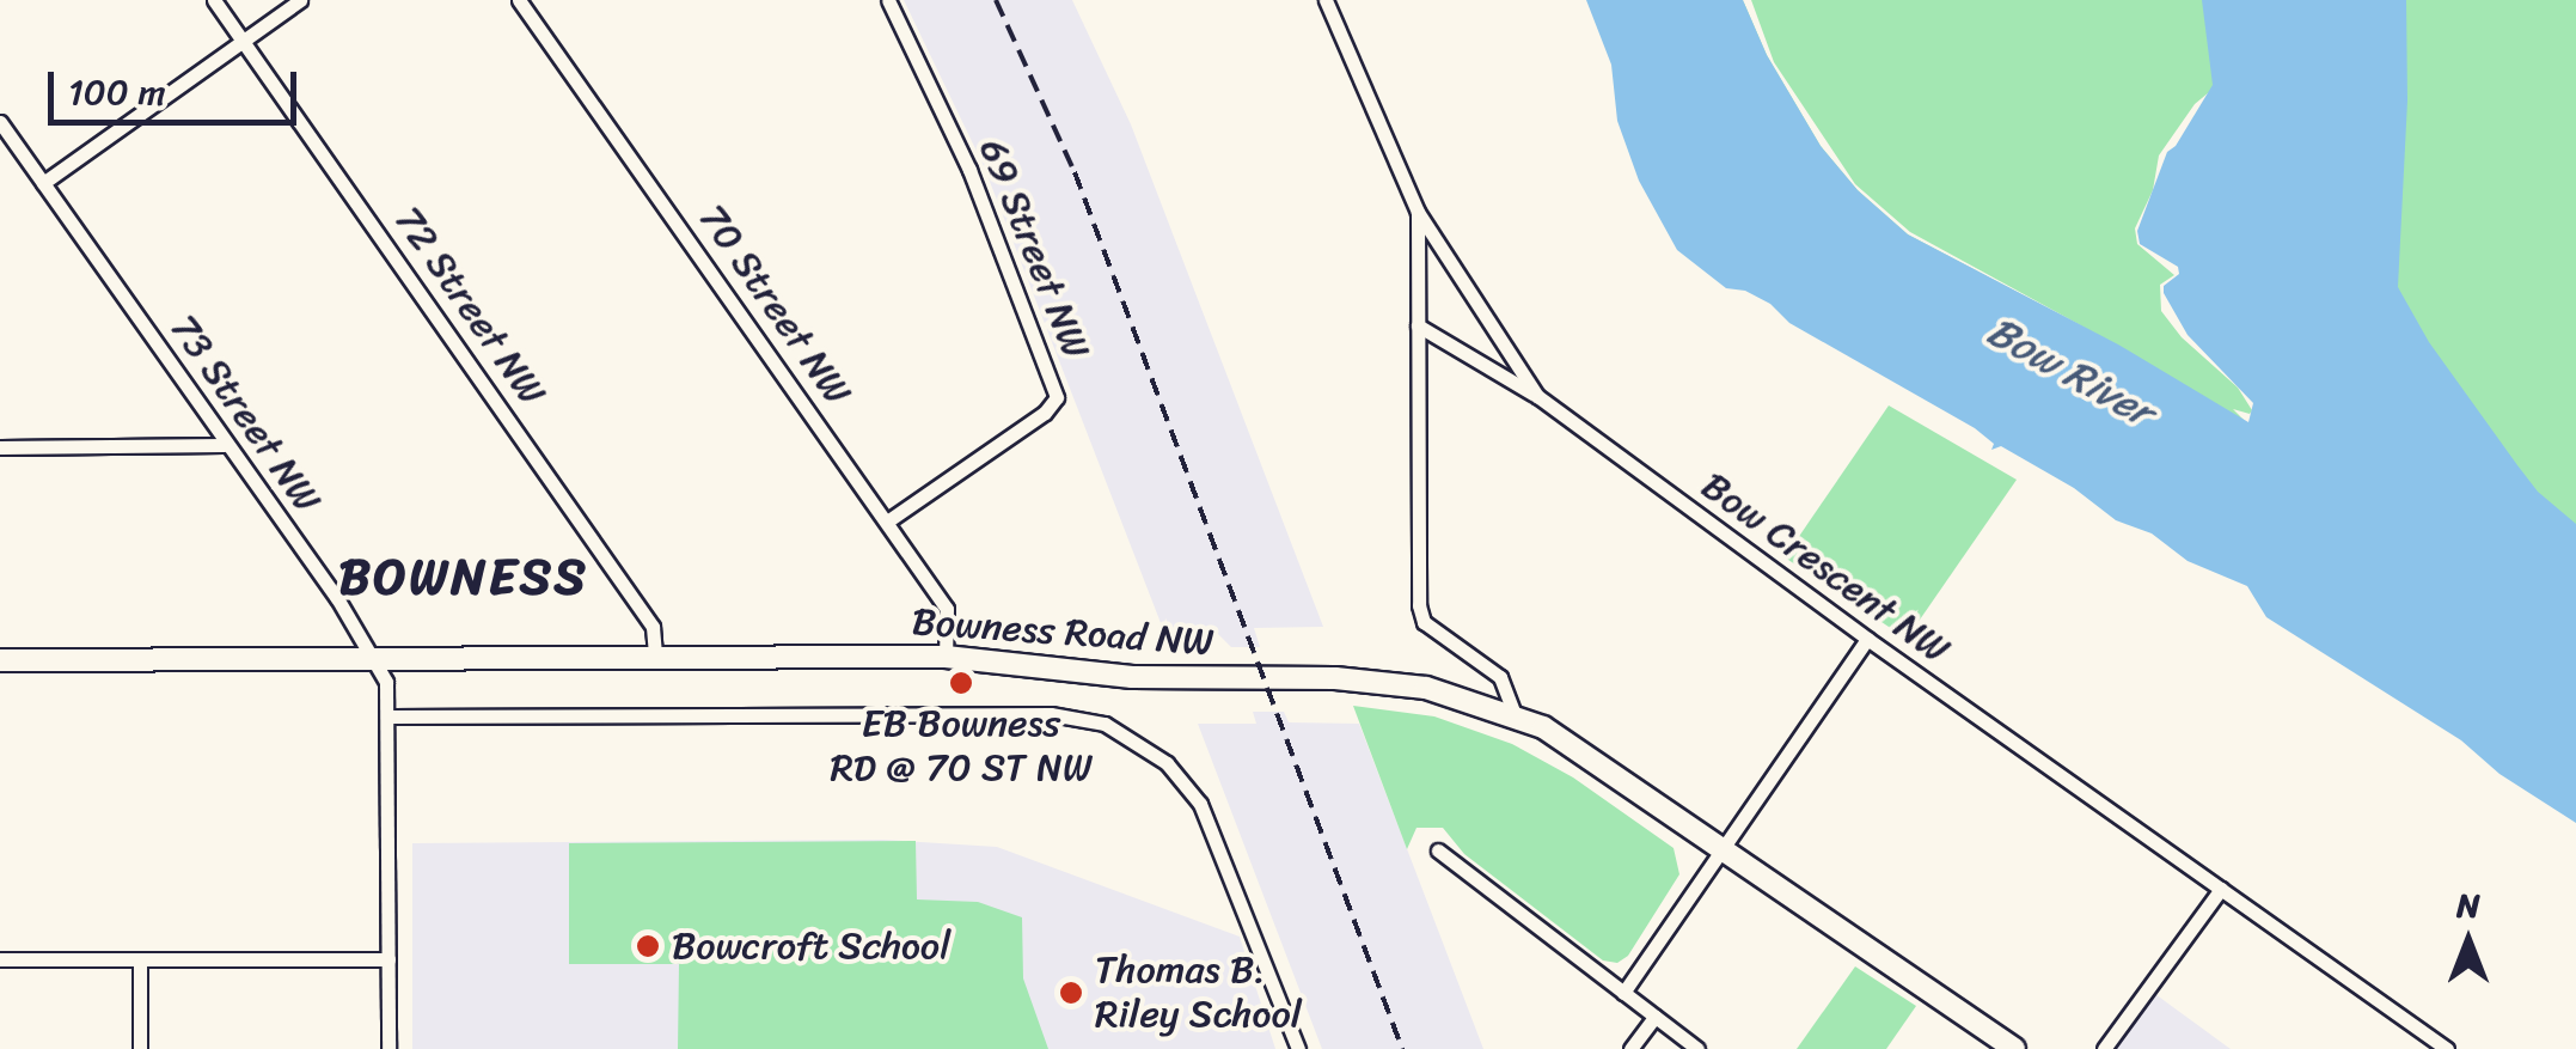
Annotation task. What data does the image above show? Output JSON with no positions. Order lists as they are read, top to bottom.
{
  "streets": {
    "street": [
      "69 Street NW",
      "70 Street NW",
      "72 Street NW",
      "73 Street NW",
      "Bow Crescent NW",
      "Bowness Road NW"
    ]
  },
  "crossings": [
    ["69 Street NW", "70 Street NW"],
    ["70 Street NW", "Bowness Road NW"],
    ["72 Street NW", "Bowness Road NW"],
    ["73 Street NW", "Bowness Road NW"]
  ],
  "districts": ["BOWNESS"],
  "water": ["Bow River"],
  "places": ["EB Bowness RD @ 70 ST NW", "Bowcroft School", "Thomas B. Riley School"],
  "scale_bar": "100 m",
  "north": "top"
}
